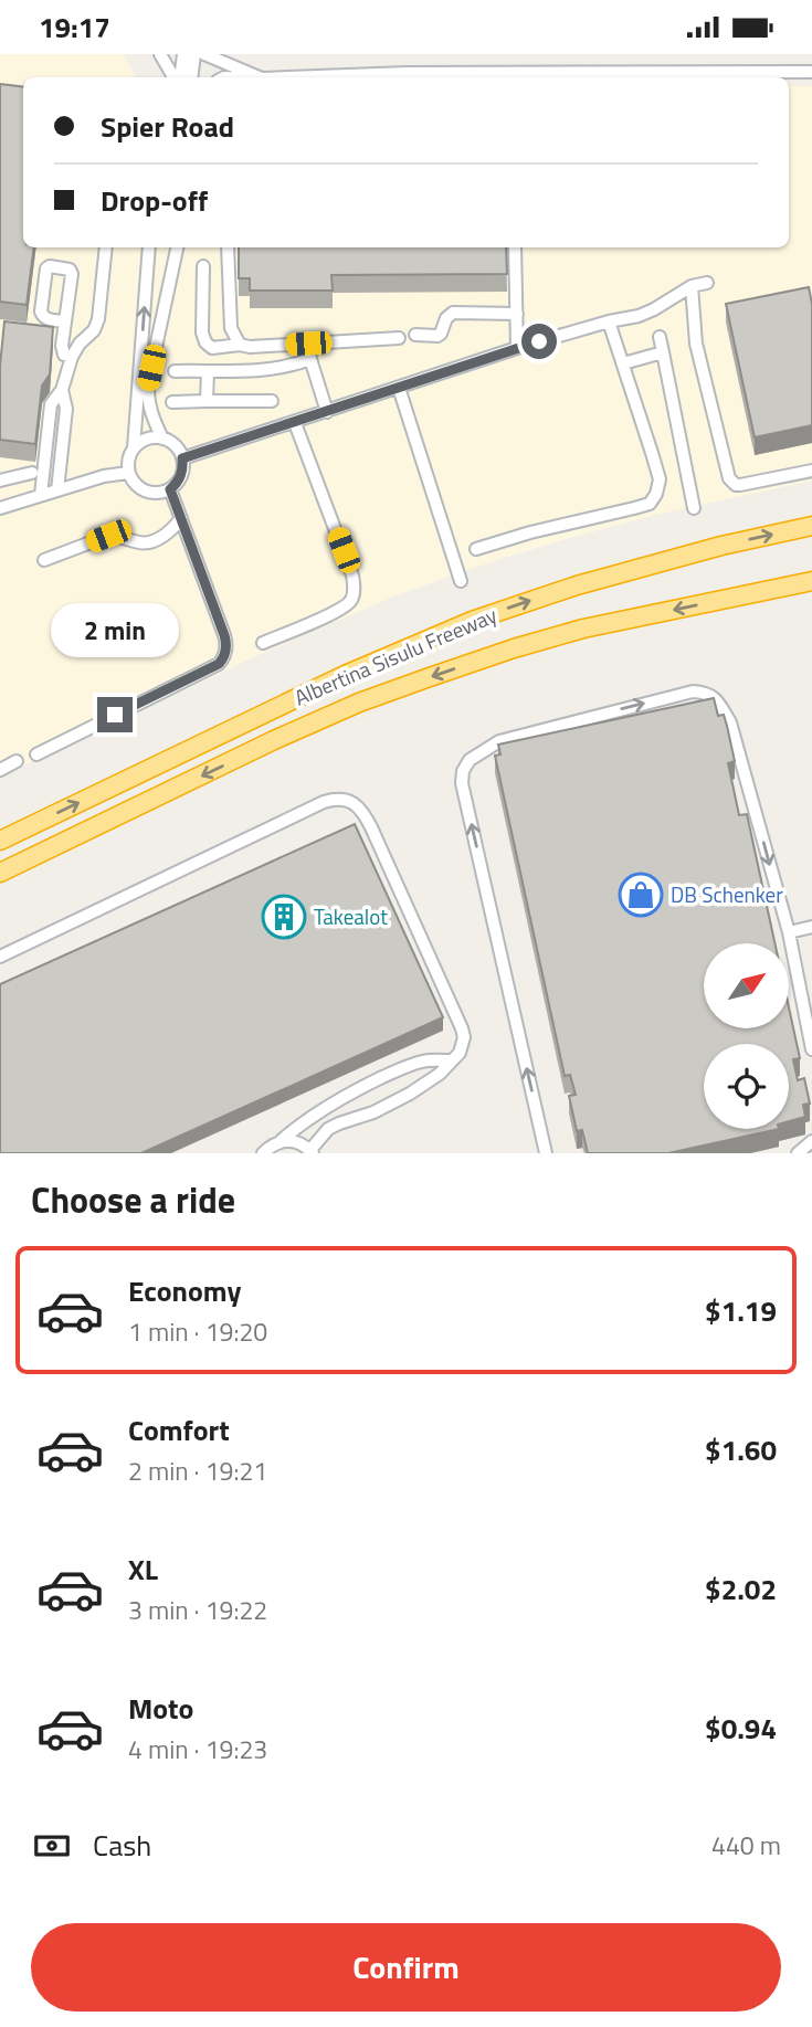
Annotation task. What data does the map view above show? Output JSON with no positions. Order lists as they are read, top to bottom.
{
  "streets": {
    "highway": ["Albertina Sisulu Freeway"]
  },
  "places": {
    "shop": ["DB Schenker"],
    "building": ["Takealot"]
  },
  "north": "top right",
  "page": {
    "status": "19:17",
    "banner": ["Spier Road", "Drop-off"],
    "bubble": "2 min",
    "heading": "Choose a ride",
    "list": [
      {
        "name": "Economy",
        "note": "1 min · 19:20",
        "value": "$1.19"
      },
      {
        "name": "Comfort",
        "note": "2 min · 19:21",
        "value": "$1.60"
      },
      {
        "name": "XL",
        "note": "3 min · 19:22",
        "value": "$2.02"
      },
      {
        "name": "Moto",
        "note": "4 min · 19:23",
        "value": "$0.94"
      }
    ],
    "pay": ["Cash", "440 m"],
    "buttons": "Confirm"
  }
}
